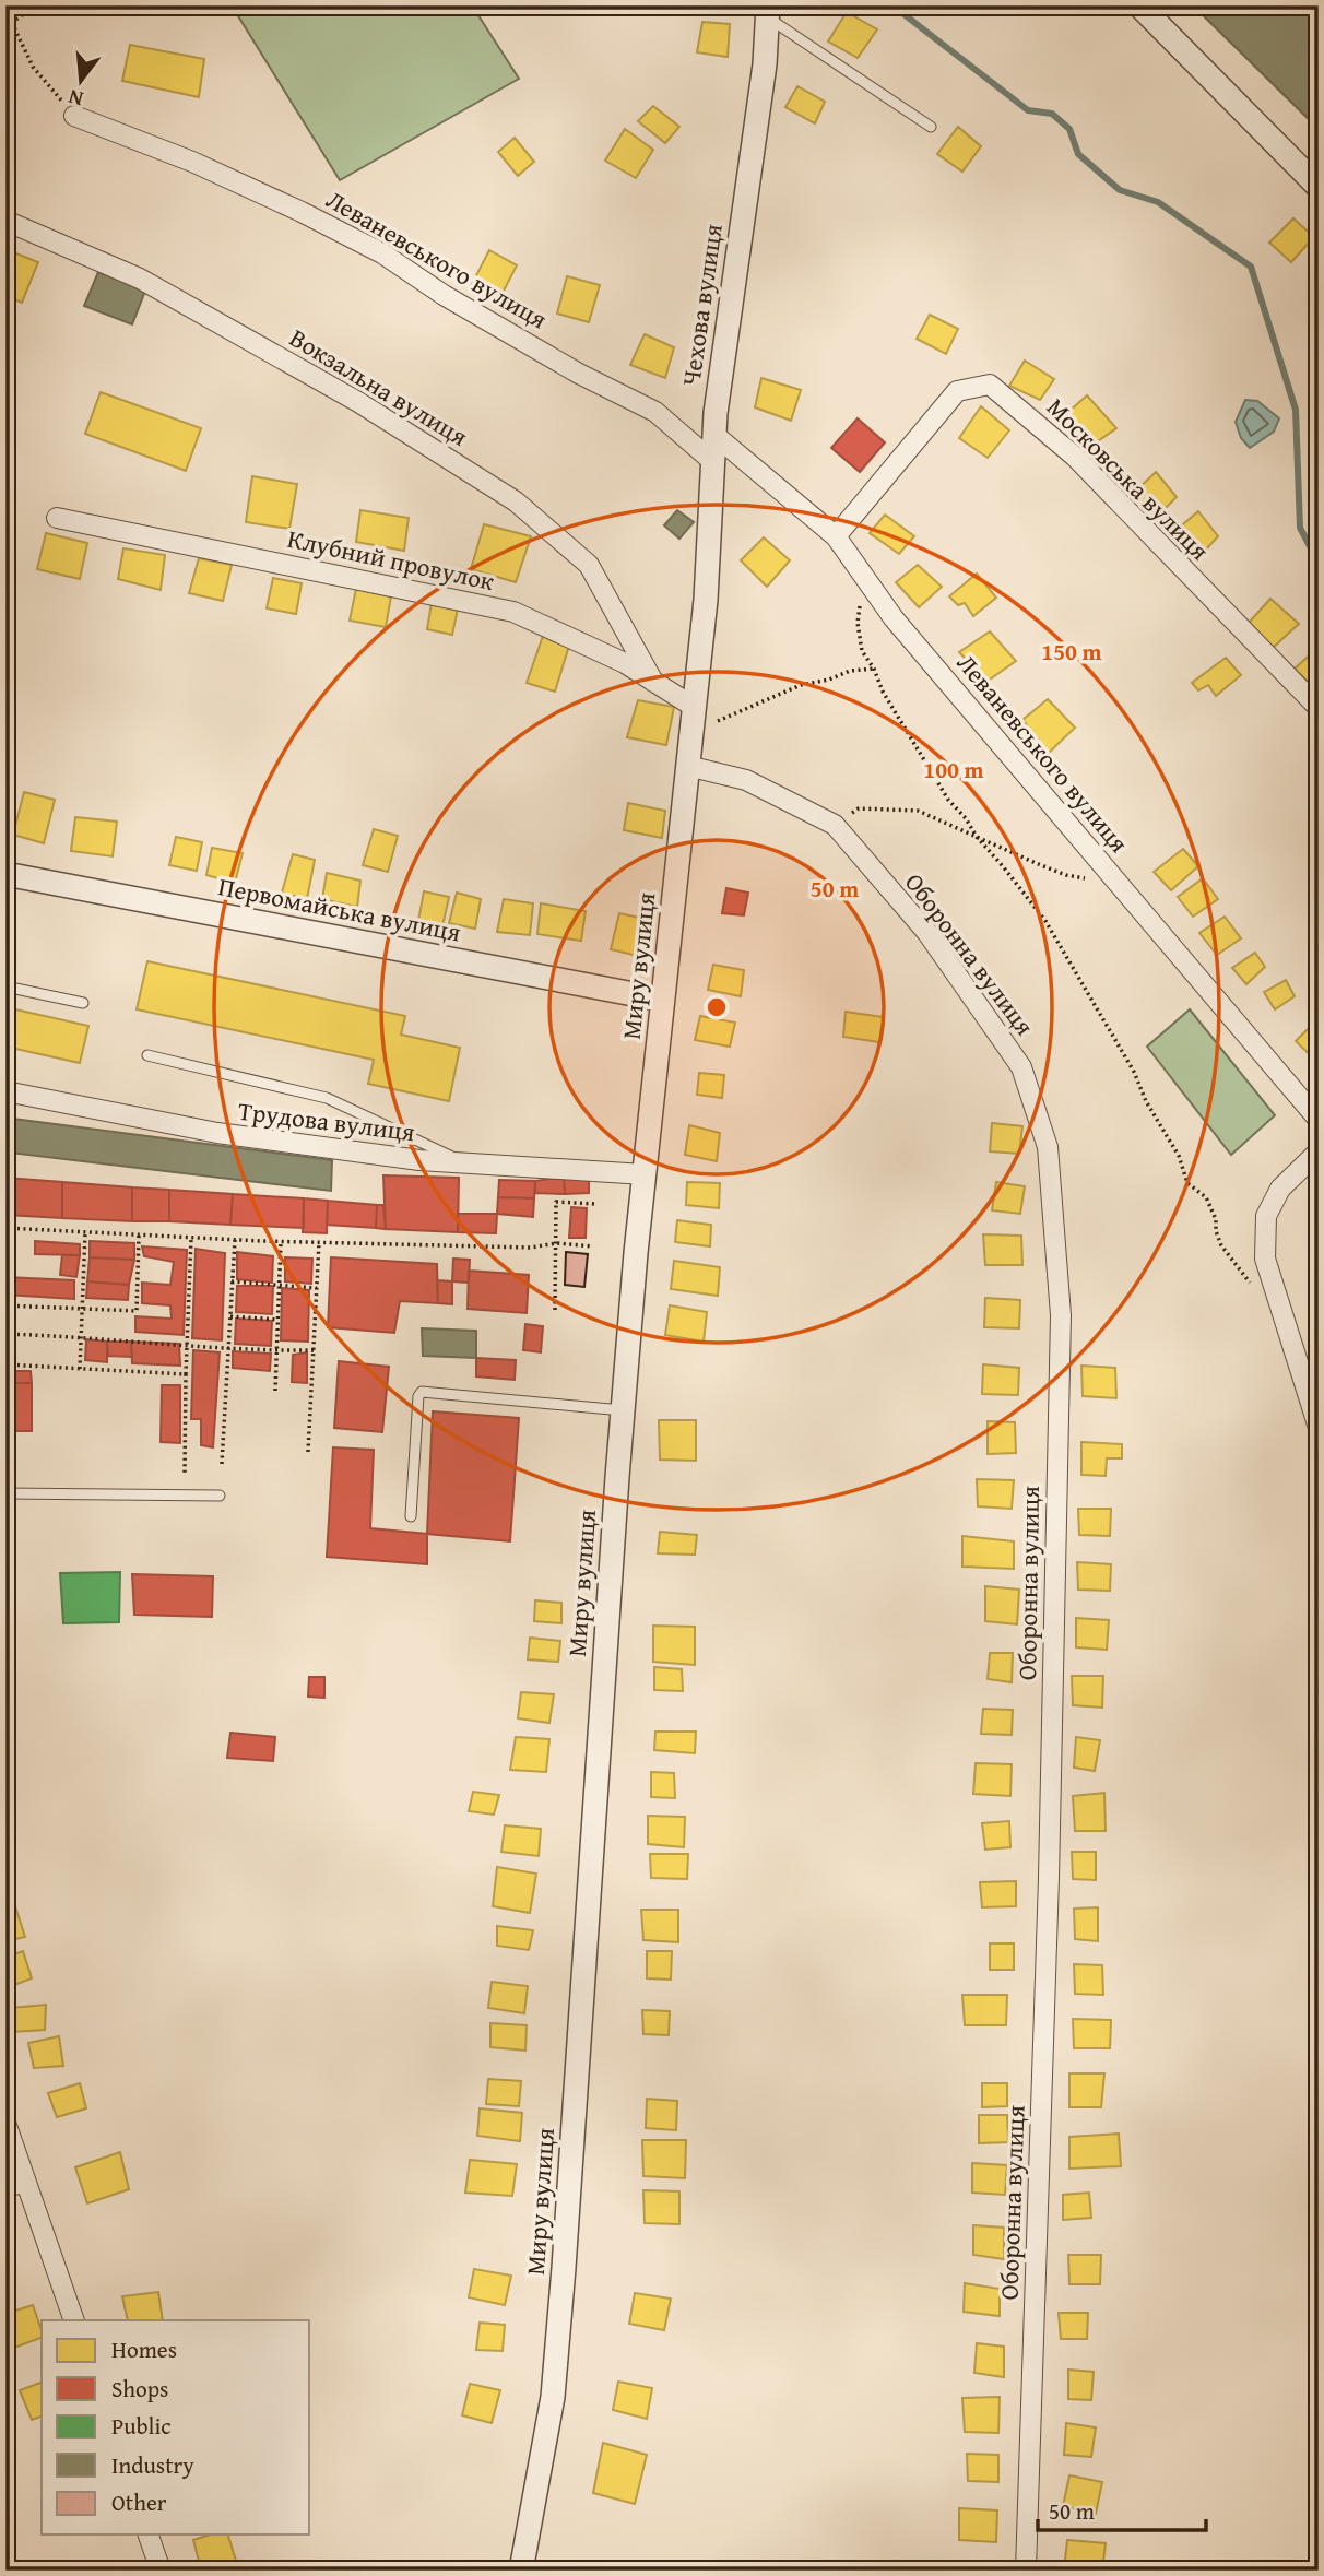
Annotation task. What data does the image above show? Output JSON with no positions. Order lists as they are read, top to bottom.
{
  "streets": {
    "street": [
      "Леваневського вулиця",
      "Чехова вулиця",
      "Вокзальна вулиця",
      "Московська вулиця",
      "Клубний провулок",
      "Первомайська вулиця",
      "Оборонна вулиця",
      "Миру вулиця",
      "Трудова вулиця"
    ]
  },
  "crossings": [
    ["Леваневського вулиця", "Чехова вулиця"],
    ["Леваневського вулиця", "Московська вулиця"],
    ["Чехова вулиця", "Миру вулиця"],
    ["Вокзальна вулиця", "Клубний провулок"],
    ["Клубний провулок", "Миру вулиця"],
    ["Первомайська вулиця", "Миру вулиця"],
    ["Оборонна вулиця", "Миру вулиця"],
    ["Миру вулиця", "Трудова вулиця"]
  ],
  "legend": [
    "Homes",
    "Shops",
    "Public",
    "Industry",
    "Other"
  ],
  "scale_bar": "50 m",
  "north": "bottom",
  "rings": ["150 m", "100 m", "50 m"]
}
